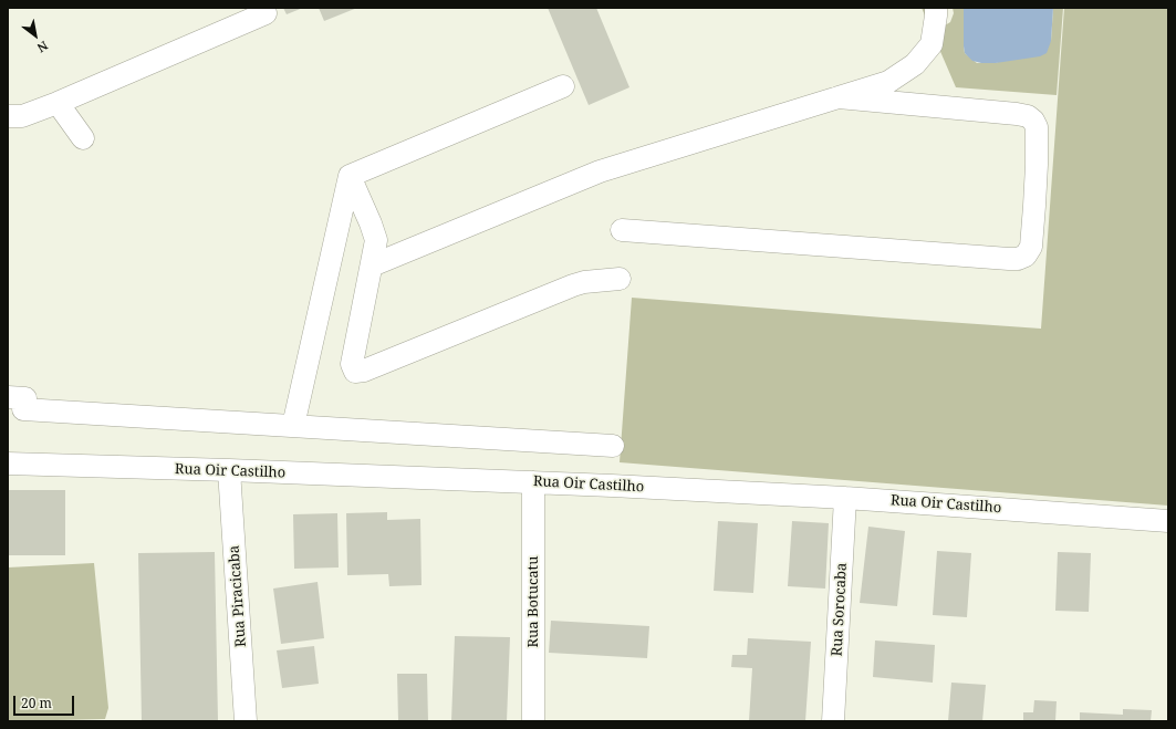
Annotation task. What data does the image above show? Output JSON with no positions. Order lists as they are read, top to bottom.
{
  "streets": {
    "street": [
      "Rua Oir Castilho",
      "Rua Piracicaba",
      "Rua Botucatu",
      "Rua Sorocaba"
    ]
  },
  "crossings": [
    ["Rua Oir Castilho", "Rua Piracicaba"],
    ["Rua Oir Castilho", "Rua Botucatu"],
    ["Rua Oir Castilho", "Rua Sorocaba"]
  ],
  "scale_bar": "20 m",
  "north": "bottom right"
}
